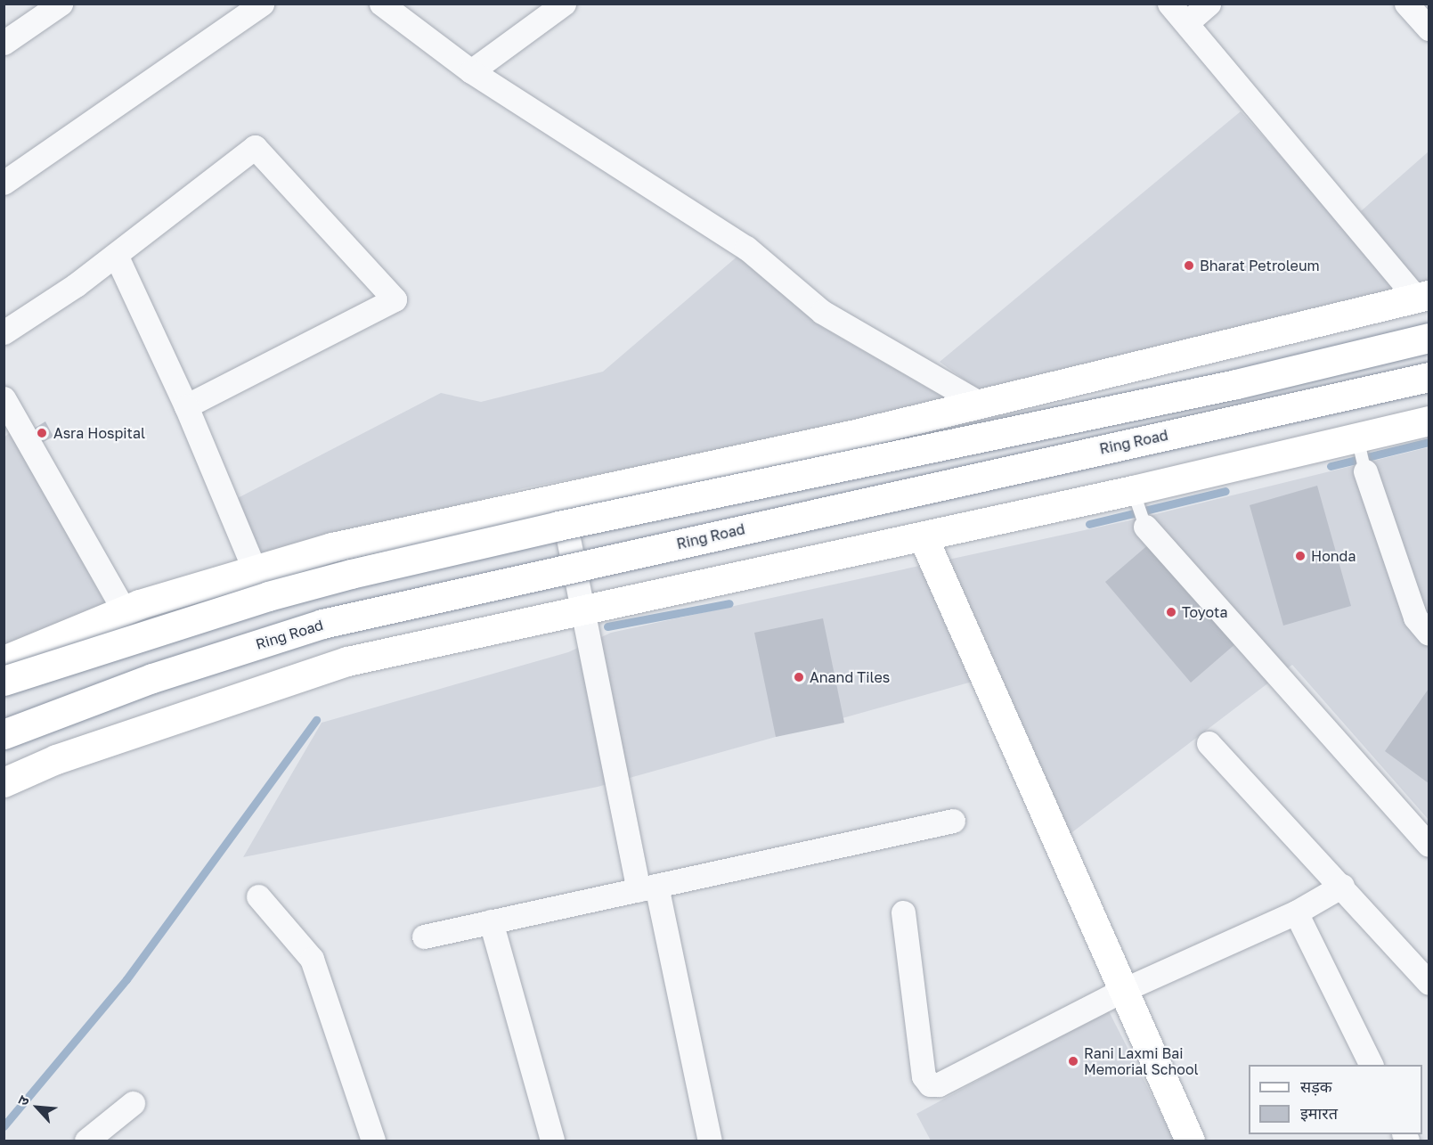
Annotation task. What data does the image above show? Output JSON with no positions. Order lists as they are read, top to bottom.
{
  "streets": {
    "main road": ["Ring Road"]
  },
  "places": [
    "Bharat Petroleum",
    "Asra Hospital",
    "Honda",
    "Toyota",
    "Anand Tiles",
    "Rani Laxmi Bai Memorial School"
  ],
  "legend": ["सड़क", "इमारत"],
  "north": "top left"
}
